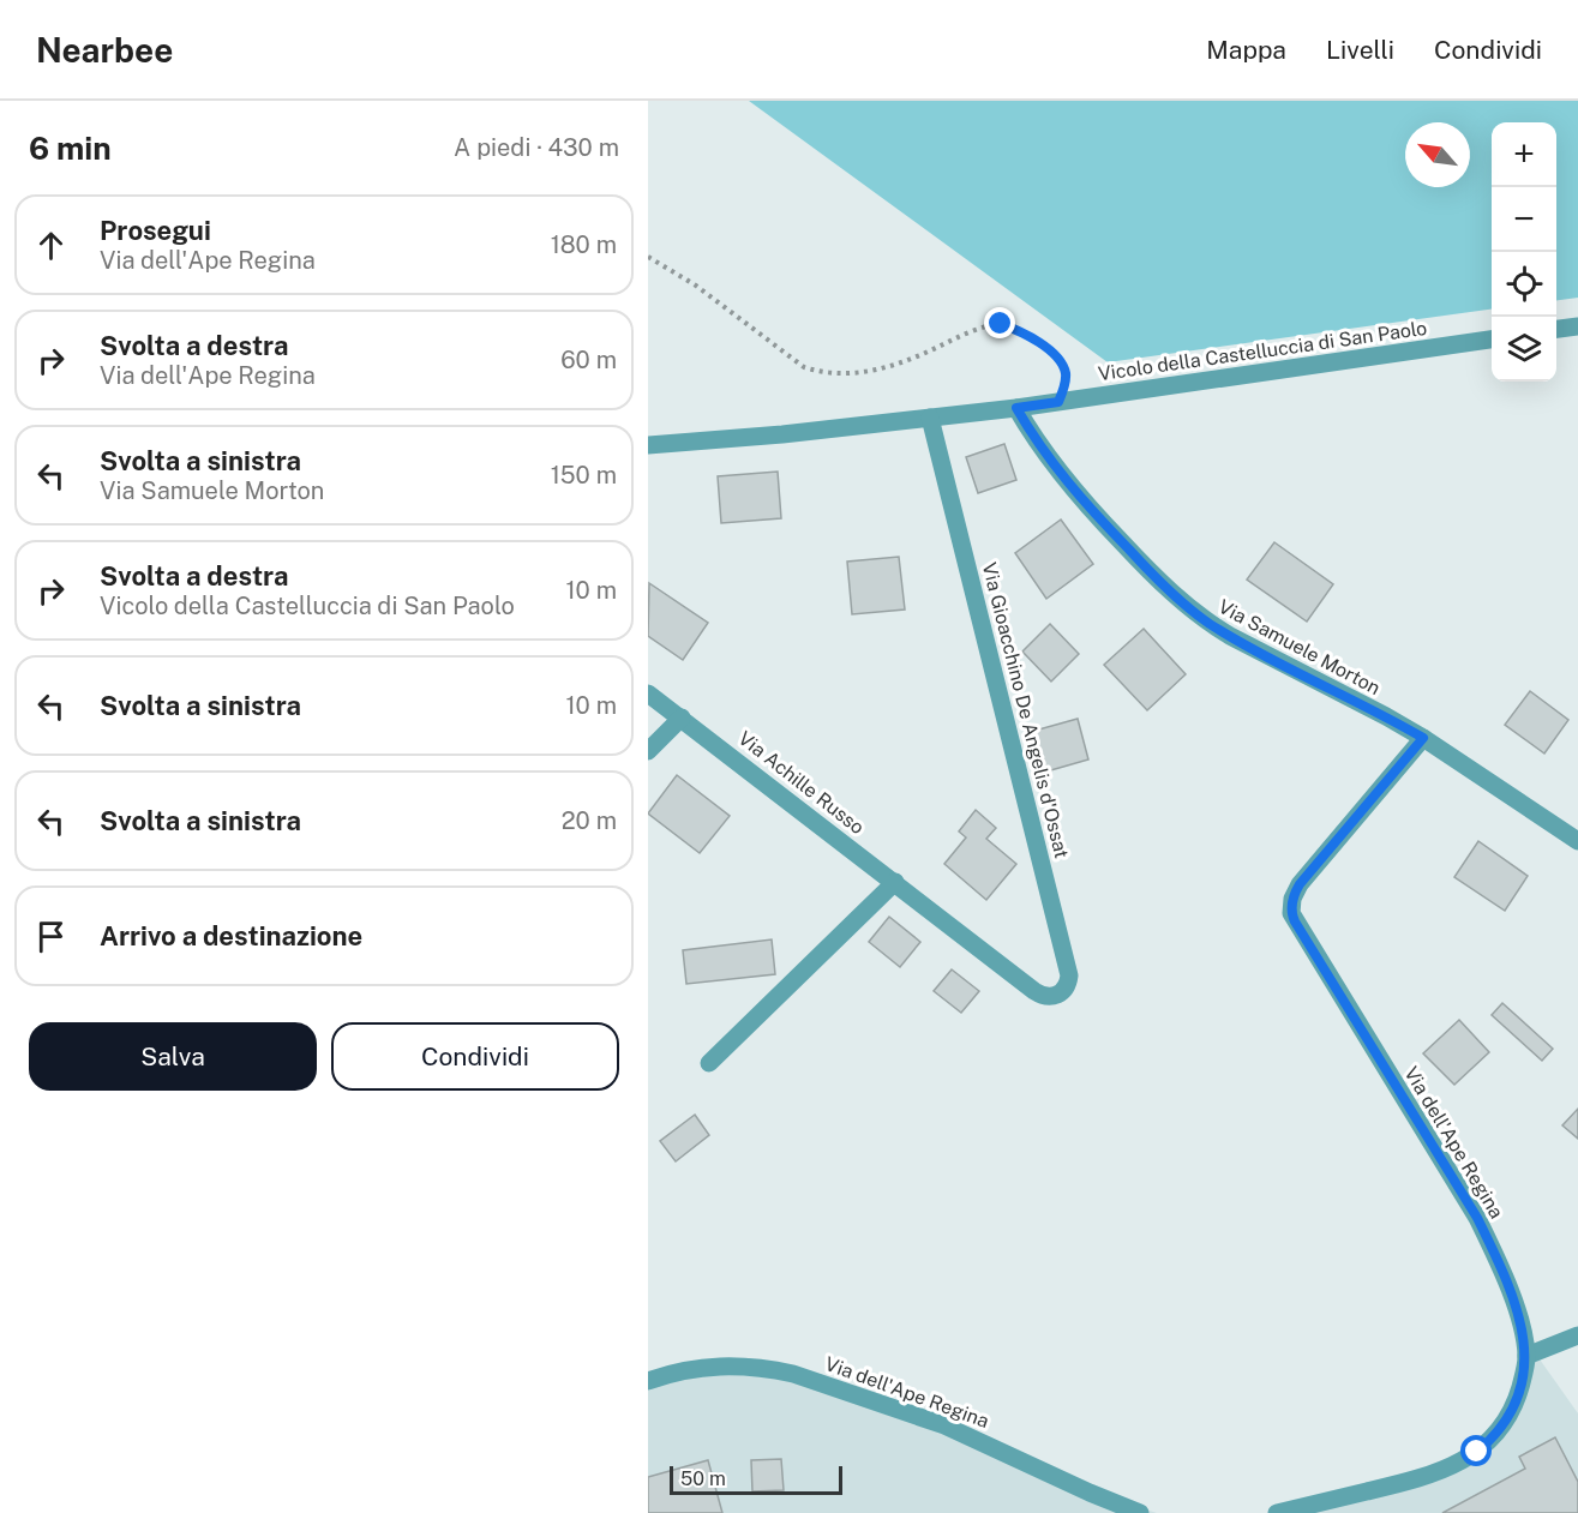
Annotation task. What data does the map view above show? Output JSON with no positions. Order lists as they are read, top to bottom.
{
  "streets": {
    "street": [
      "Vicolo della Castelluccia di San Paolo",
      "Via Samuele Morton",
      "Via Gioacchino De Angelis d'Ossat",
      "Via Achille Russo",
      "Via dell'Ape Regina"
    ]
  },
  "crossings": [
    ["Vicolo della Castelluccia di San Paolo", "Via Samuele Morton"],
    ["Vicolo della Castelluccia di San Paolo", "Via Gioacchino De Angelis d'Ossat"],
    ["Via Samuele Morton", "Via dell'Ape Regina"],
    ["Via Gioacchino De Angelis d'Ossat", "Via Achille Russo"]
  ],
  "scale_bar": "50 m",
  "north": "top left",
  "page": {
    "header": "Nearbee",
    "nav": ["Mappa", "Livelli", "Condividi"],
    "heading": ["6 min", "A piedi · 430 m"],
    "map_buttons": ["+", "−"],
    "list": [
      ["Prosegui", "Via dell'Ape Regina", "180 m"],
      ["Svolta a destra", "Via dell'Ape Regina", "60 m"],
      ["Svolta a sinistra", "Via Samuele Morton", "150 m"],
      ["Svolta a destra", "Vicolo della Castelluccia di San Paolo", "10 m"],
      ["Svolta a sinistra", "10 m"],
      ["Svolta a sinistra", "20 m"],
      "Arrivo a destinazione"
    ],
    "buttons": ["Salva", "Condividi"],
    "scale": "50 m"
  }
}
